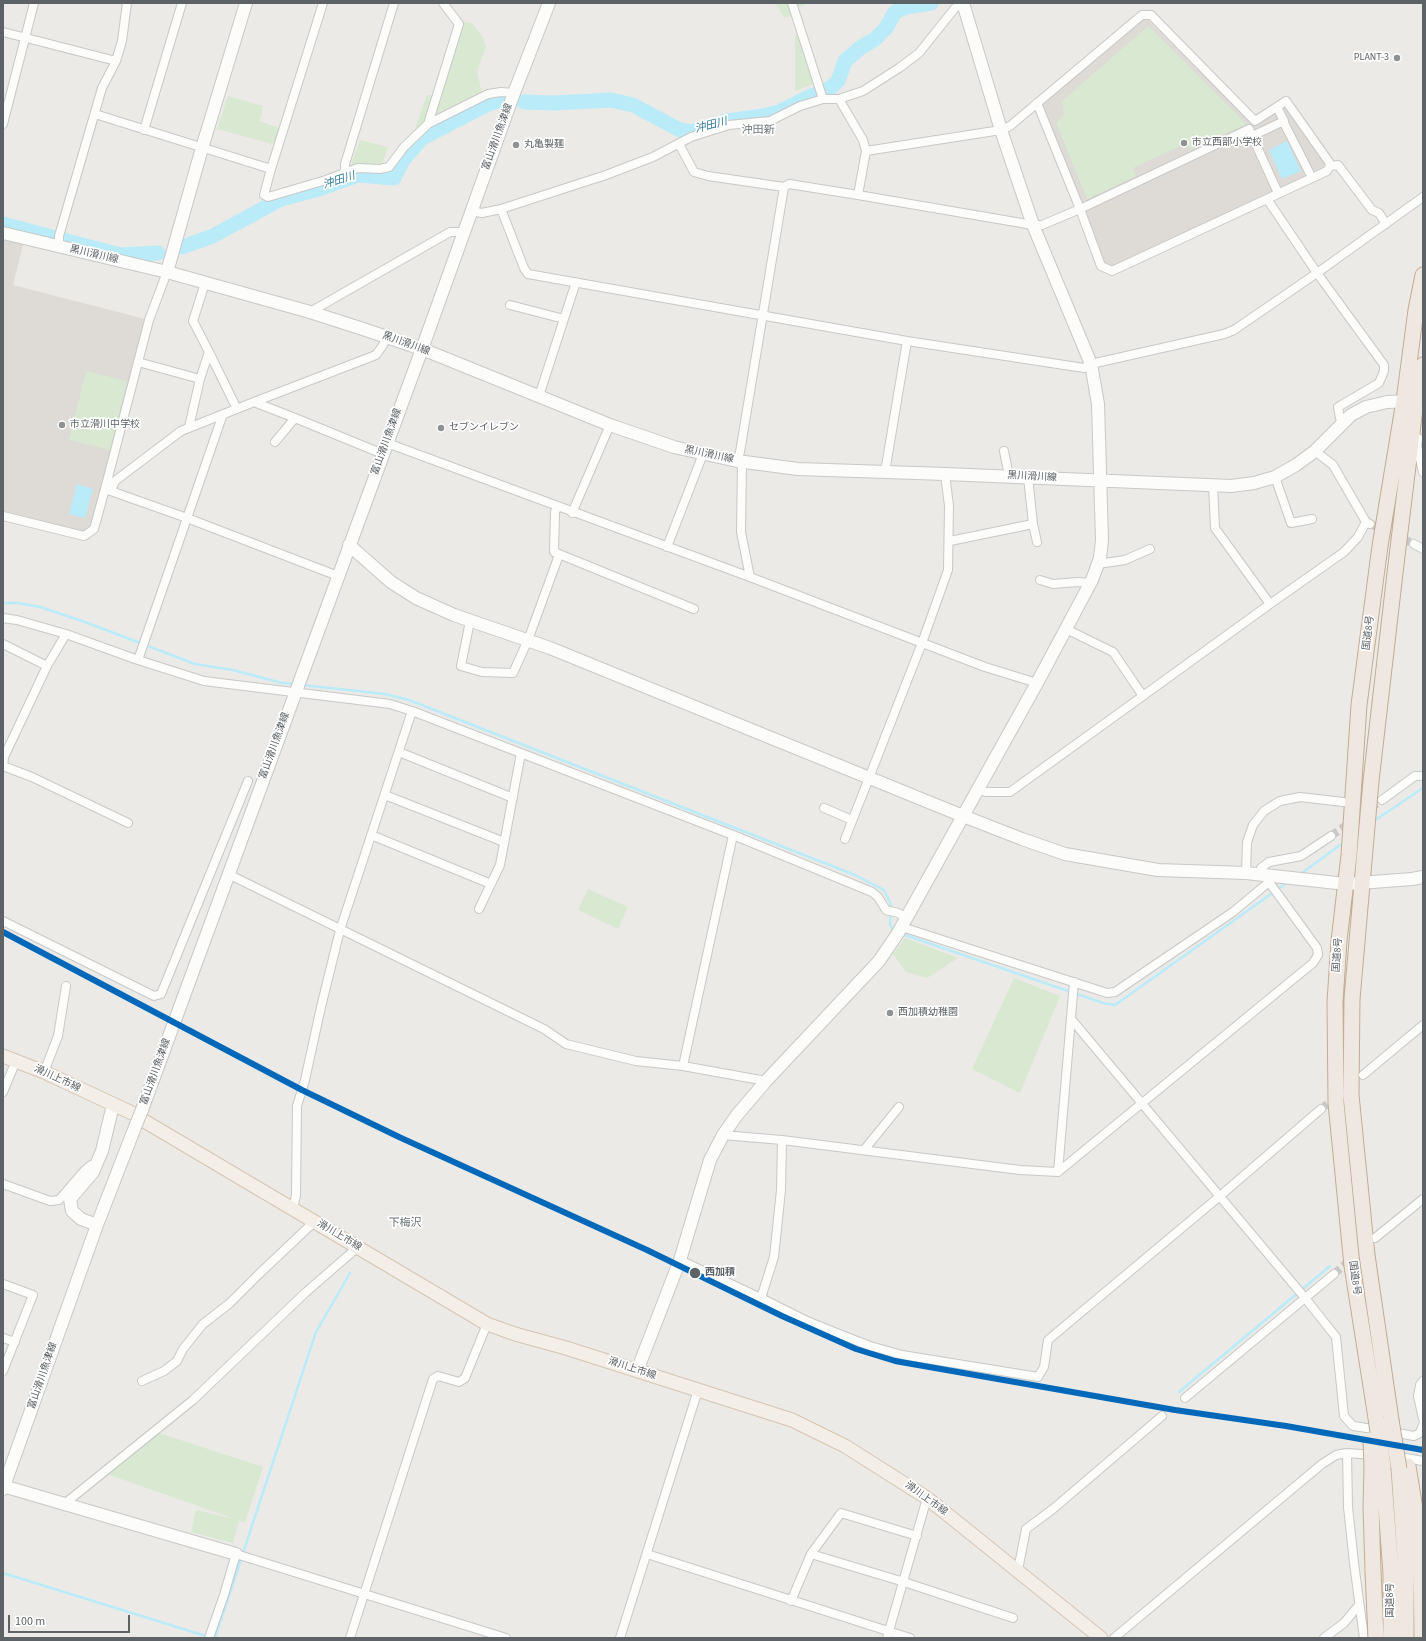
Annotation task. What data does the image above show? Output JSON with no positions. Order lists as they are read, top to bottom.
{
  "streets": {
    "highway": ["国道8号"],
    "main road": ["滑川上市線"],
    "street": ["富山滑川魚津線", "黒川滑川線"]
  },
  "crossings": [
    ["富山滑川魚津線", "黒川滑川線"],
    ["黒川滑川線", "国道8号"]
  ],
  "districts": ["沖田新", "下梅沢"],
  "water": ["沖田川"],
  "places": [
    "PLANT-3",
    "市立西部小学校",
    "丸亀製麺",
    "市立滑川中学校",
    "セブンイレブン",
    "西加積幼稚園",
    "西加積"
  ],
  "scale_bar": "100 m"
}
